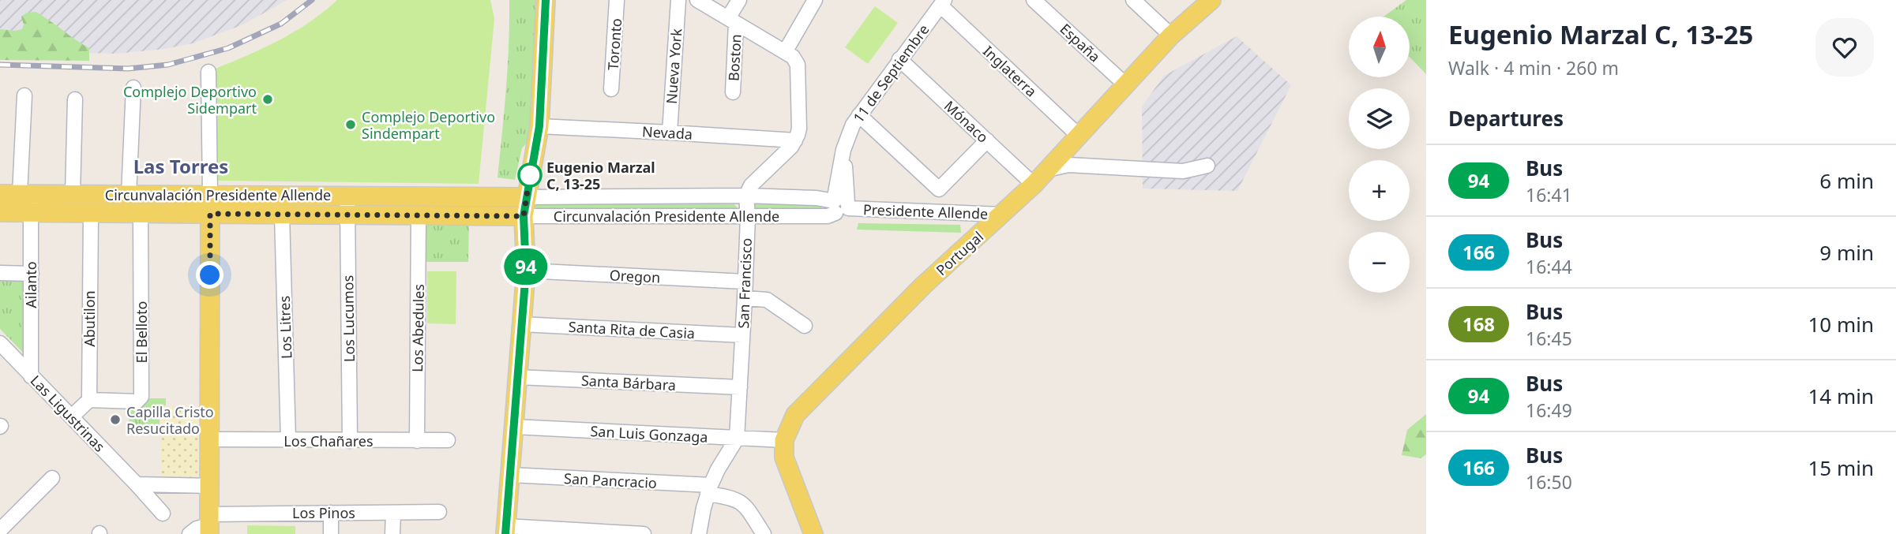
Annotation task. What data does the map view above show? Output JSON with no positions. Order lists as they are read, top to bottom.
{
  "streets": {
    "main road": ["Circunvalación Presidente Allende", "Portugal"],
    "street": [
      "España",
      "Toronto",
      "Boston",
      "Nueva York",
      "Inglaterra",
      "11 de Septiembre",
      "Mónaco",
      "Nevada",
      "Presidente Allende",
      "Oregon",
      "San Francisco",
      "Ailanto",
      "Abutilon",
      "Los Lucumos",
      "Los Litres",
      "Los Abedules",
      "Santa Rita de Casia",
      "El Belloto",
      "Santa Bárbara",
      "Las Ligustrinas",
      "San Luis Gonzaga",
      "Los Chañares",
      "San Pancracio",
      "Los Pinos"
    ]
  },
  "crossings": [
    ["España", "Portugal"],
    ["Nueva York", "Nevada"],
    ["Inglaterra", "11 de Septiembre"],
    ["Inglaterra", "Portugal"],
    ["11 de Septiembre", "Mónaco"],
    ["11 de Septiembre", "Circunvalación Presidente Allende"],
    ["11 de Septiembre", "Presidente Allende"],
    ["Mónaco", "Portugal"],
    ["Circunvalación Presidente Allende", "Presidente Allende"],
    ["Circunvalación Presidente Allende", "San Francisco"],
    ["Circunvalación Presidente Allende", "Ailanto"],
    ["Circunvalación Presidente Allende", "Abutilon"],
    ["Circunvalación Presidente Allende", "Los Lucumos"],
    ["Circunvalación Presidente Allende", "Los Litres"],
    ["Circunvalación Presidente Allende", "Los Abedules"],
    ["Circunvalación Presidente Allende", "El Belloto"],
    ["Presidente Allende", "Portugal"],
    ["Portugal", "San Luis Gonzaga"],
    ["Oregon", "San Francisco"],
    ["San Francisco", "Santa Rita de Casia"],
    ["San Francisco", "Santa Bárbara"],
    ["San Francisco", "San Luis Gonzaga"],
    ["San Francisco", "San Pancracio"],
    ["Ailanto", "Las Ligustrinas"],
    ["Abutilon", "El Belloto"],
    ["Los Lucumos", "Los Chañares"],
    ["Los Litres", "Los Chañares"],
    ["Los Abedules", "Los Chañares"]
  ],
  "districts": ["Las Torres"],
  "places": [
    "Complejo Deportivo Sidempart",
    "Complejo Deportivo Sindempart",
    "Eugenio Marzal C, 13-25",
    "Capilla Cristo Resucitado"
  ],
  "lines": ["bus line 94"],
  "north": "top",
  "page": {
    "on_map": "94",
    "heading": [
      ["Eugenio Marzal C, 13-25", "Walk · 4 min · 260 m"],
      "Departures"
    ],
    "map_buttons": ["+", "−"],
    "list": [
      {
        "mark": "94",
        "name": "Bus",
        "note": "16:41",
        "value": "6 min"
      },
      {
        "mark": "166",
        "name": "Bus",
        "note": "16:44",
        "value": "9 min"
      },
      {
        "mark": "168",
        "name": "Bus",
        "note": "16:45",
        "value": "10 min"
      },
      {
        "mark": "94",
        "name": "Bus",
        "note": "16:49",
        "value": "14 min"
      },
      {
        "mark": "166",
        "name": "Bus",
        "note": "16:50",
        "value": "15 min"
      }
    ]
  }
}
